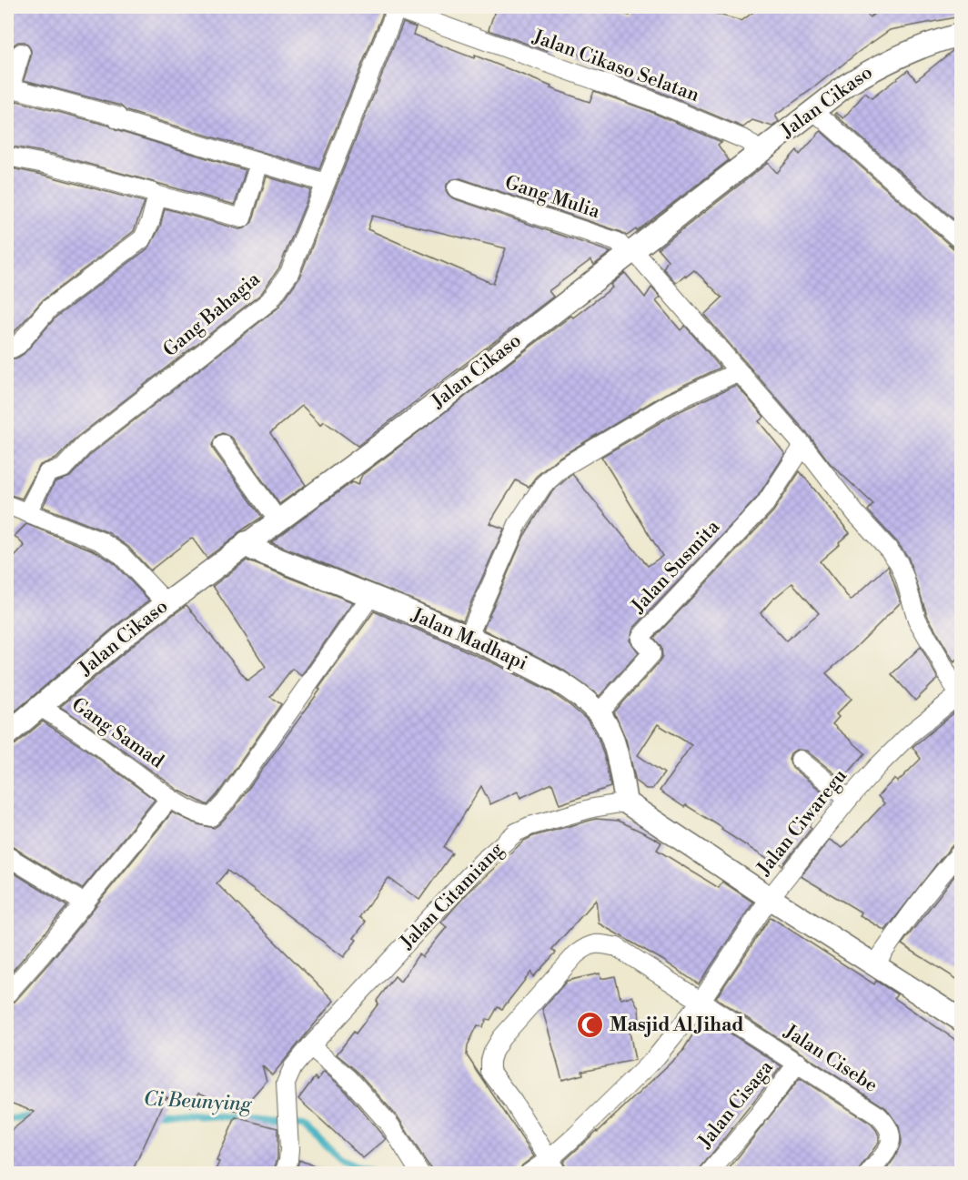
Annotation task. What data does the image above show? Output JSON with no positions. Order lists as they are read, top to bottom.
{
  "streets": {
    "street": [
      "Jalan Cikaso Selatan",
      "Jalan Cikaso",
      "Gang Mulia",
      "Gang Bahagia",
      "Jalan Susmita",
      "Jalan Madhapi",
      "Gang Samad",
      "Jalan Ciwaregu",
      "Jalan Citamiang",
      "Jalan Cisebe",
      "Jalan Cisaga"
    ]
  },
  "crossings": [
    ["Jalan Cikaso Selatan", "Jalan Cikaso"],
    ["Jalan Cikaso Selatan", "Gang Bahagia"],
    ["Jalan Cikaso", "Gang Mulia"],
    ["Jalan Cikaso", "Jalan Madhapi"],
    ["Jalan Cikaso", "Gang Samad"],
    ["Jalan Susmita", "Jalan Madhapi"],
    ["Jalan Madhapi", "Gang Samad"],
    ["Jalan Madhapi", "Jalan Citamiang"],
    ["Jalan Ciwaregu", "Jalan Cisebe"],
    ["Jalan Cisebe", "Jalan Cisaga"]
  ],
  "water": ["Ci Beunying"],
  "places": {
    "mosque": ["Masjid Al Jihad"]
  }
}
